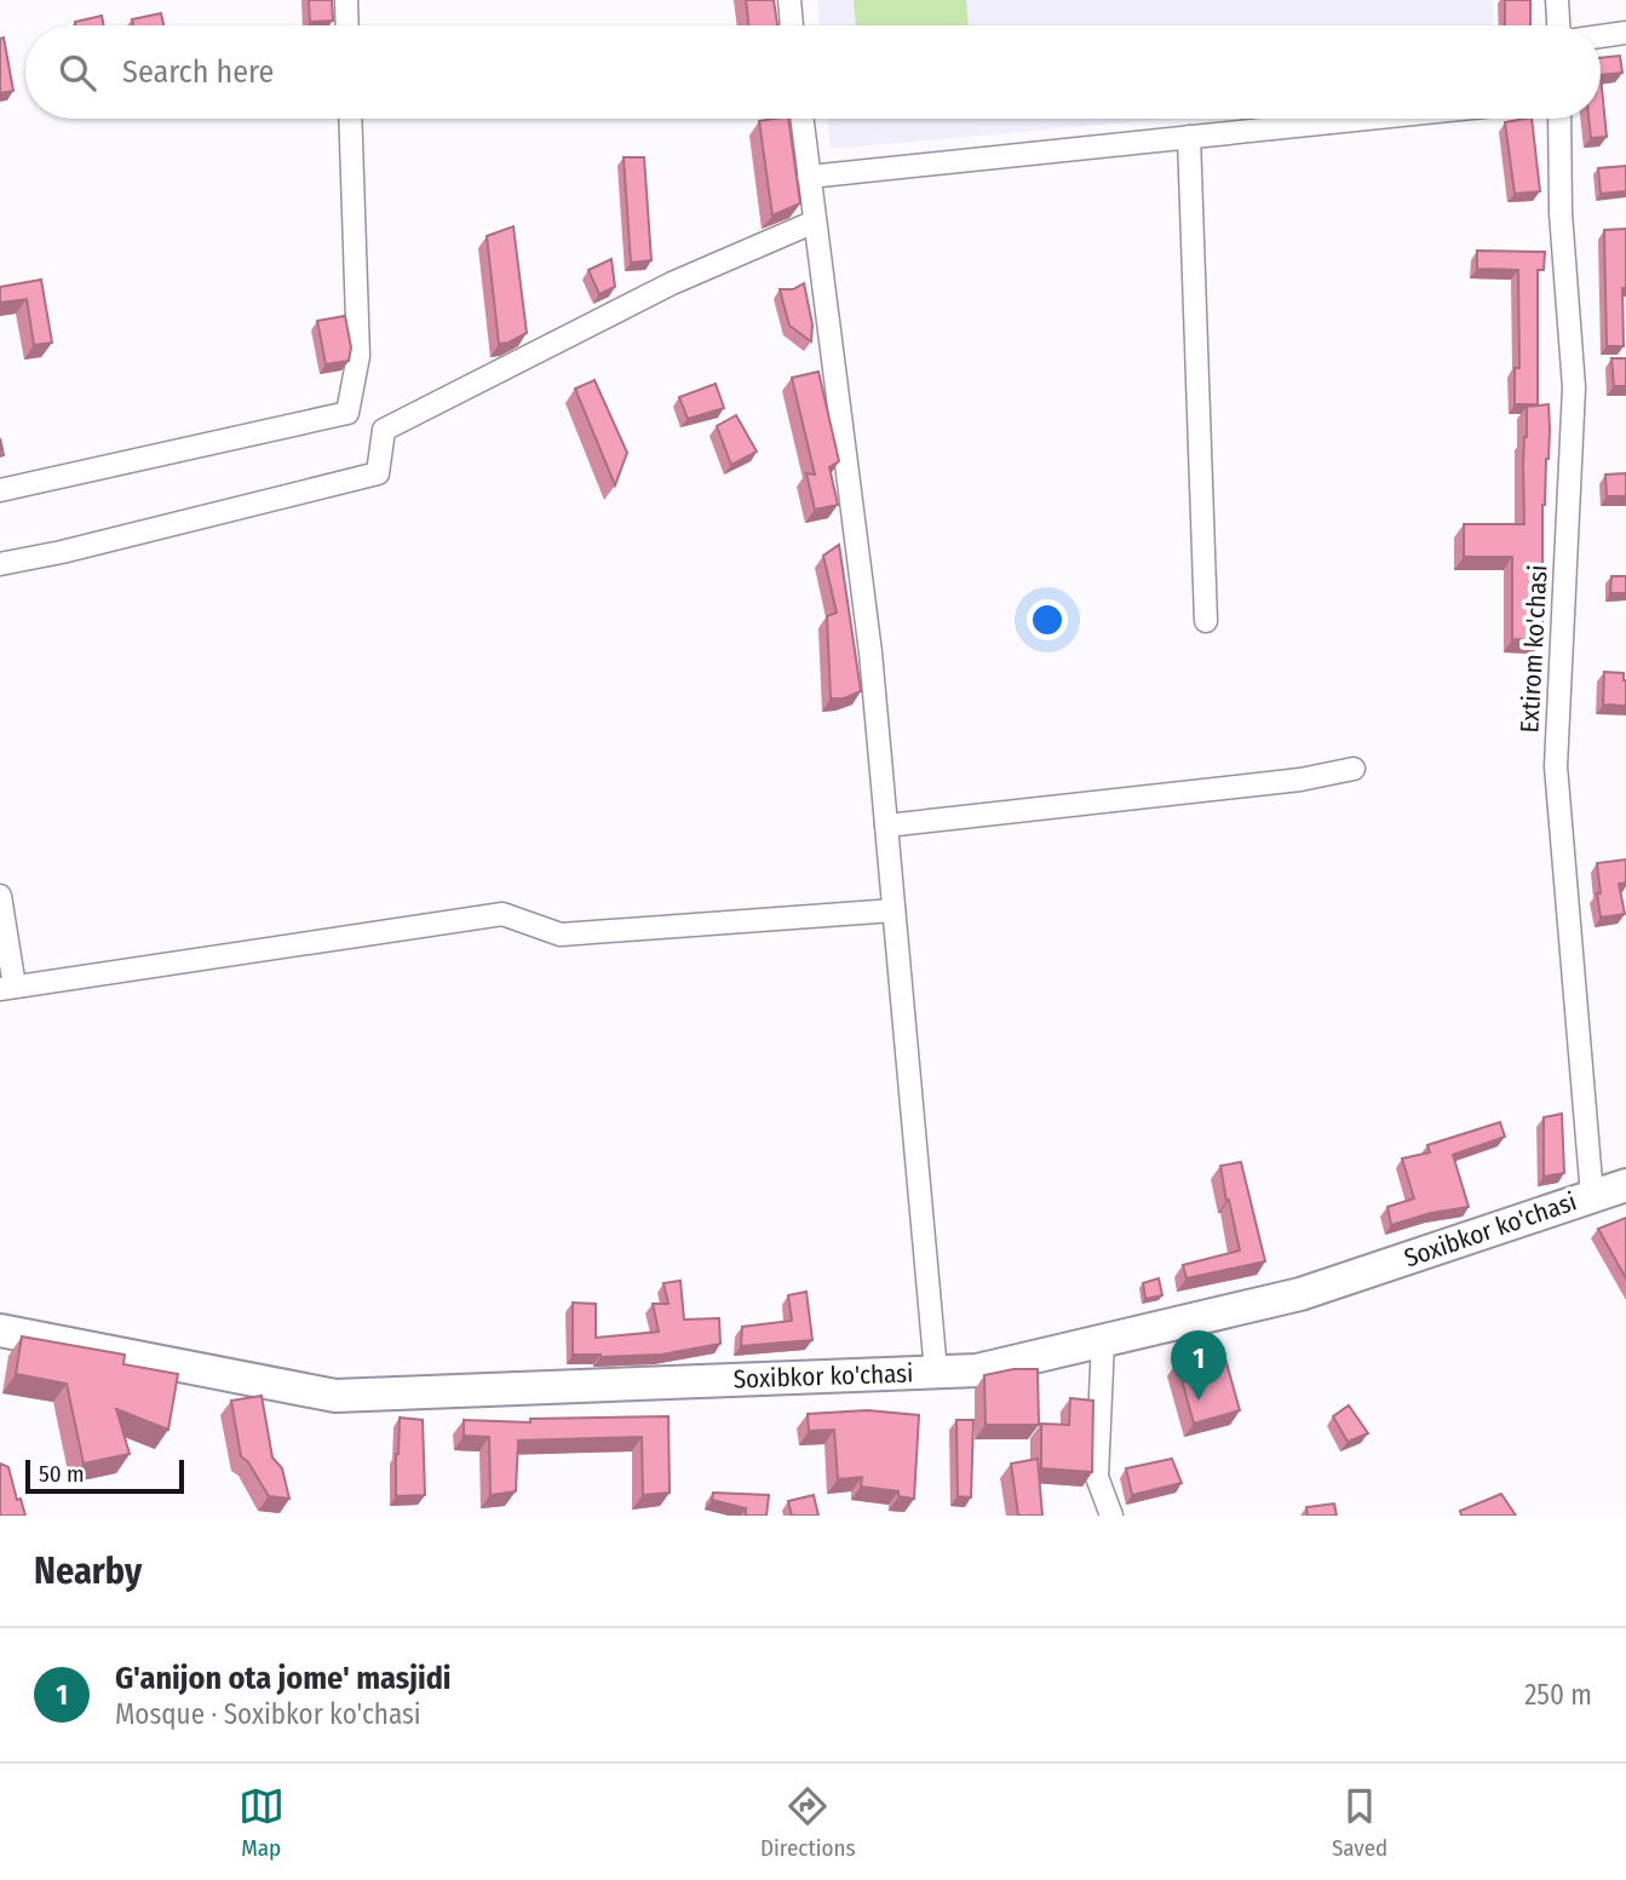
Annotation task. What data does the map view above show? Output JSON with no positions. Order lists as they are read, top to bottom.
{
  "streets": {
    "main road": ["Soxibkor ko'chasi"],
    "street": ["Extirom ko'chasi"]
  },
  "crossings": [
    ["Extirom ko'chasi", "Soxibkor ko'chasi"]
  ],
  "scale_bar": "50 m",
  "page": {
    "search": "Search here",
    "pins": "1",
    "scale": "50 m",
    "heading": "Nearby",
    "list": [
      {
        "mark": "1",
        "name": "G'anijon ota jome' masjidi",
        "note": "Mosque · Soxibkor ko'chasi",
        "value": "250 m"
      }
    ],
    "nav": ["Map", "Directions", "Saved"]
  }
}
